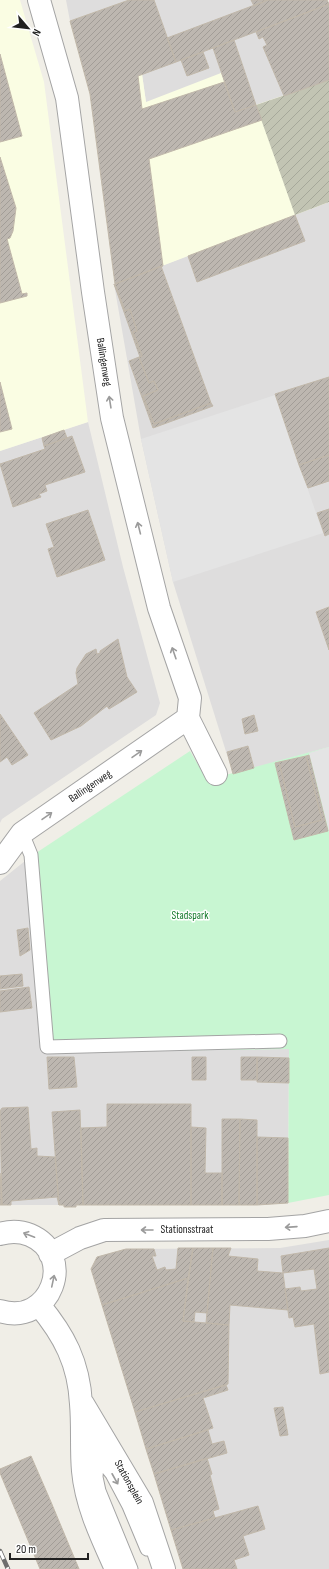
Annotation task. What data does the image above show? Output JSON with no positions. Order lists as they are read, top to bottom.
{
  "streets": {
    "street": ["Ballingenweg", "Stationsstraat", "Stationsplein"]
  },
  "one_way": ["Ballingenweg", "Stationsstraat"],
  "parks": ["Stadspark"],
  "scale_bar": "20 m",
  "north": "bottom right"
}
